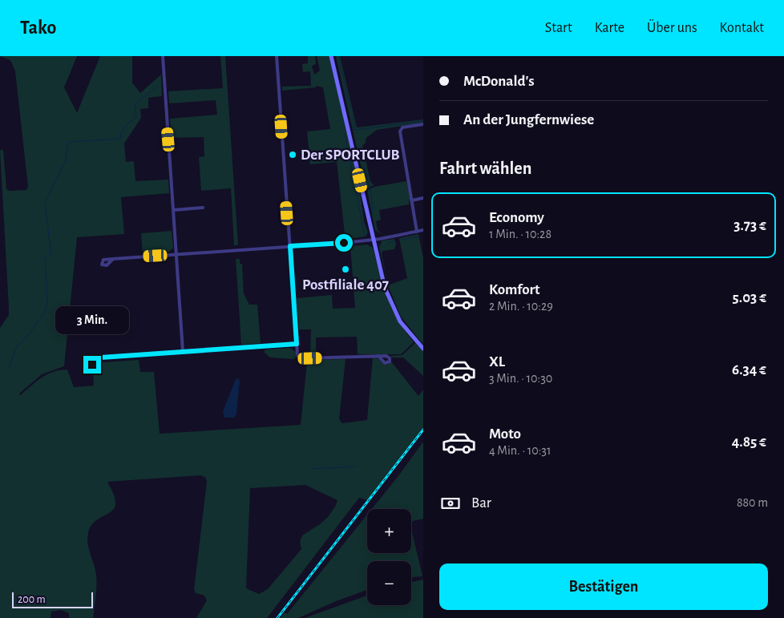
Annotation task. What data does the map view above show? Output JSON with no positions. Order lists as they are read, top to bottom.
{
  "places": ["Der SPORTCLUB", "Postfiliale 407"],
  "scale_bar": "200 m",
  "page": {
    "header": "Tako",
    "nav": [
      "Start",
      "Karte",
      "Über uns",
      "Kontakt"
    ],
    "banner": ["McDonald's", "An der Jungfernwiese"],
    "heading": "Fahrt wählen",
    "list": [
      {
        "name": "Economy",
        "note": "1 Min. · 10:28",
        "value": "3.73 €"
      },
      {
        "name": "Komfort",
        "note": "2 Min. · 10:29",
        "value": "5.03 €"
      },
      {
        "name": "XL",
        "note": "3 Min. · 10:30",
        "value": "6.34 €"
      },
      {
        "name": "Moto",
        "note": "4 Min. · 10:31",
        "value": "4.85 €"
      }
    ],
    "bubble": "3 Min.",
    "pay": ["Bar", "880 m"],
    "map_buttons": ["+", "−"],
    "buttons": "Bestätigen",
    "scale": "200 m"
  }
}
